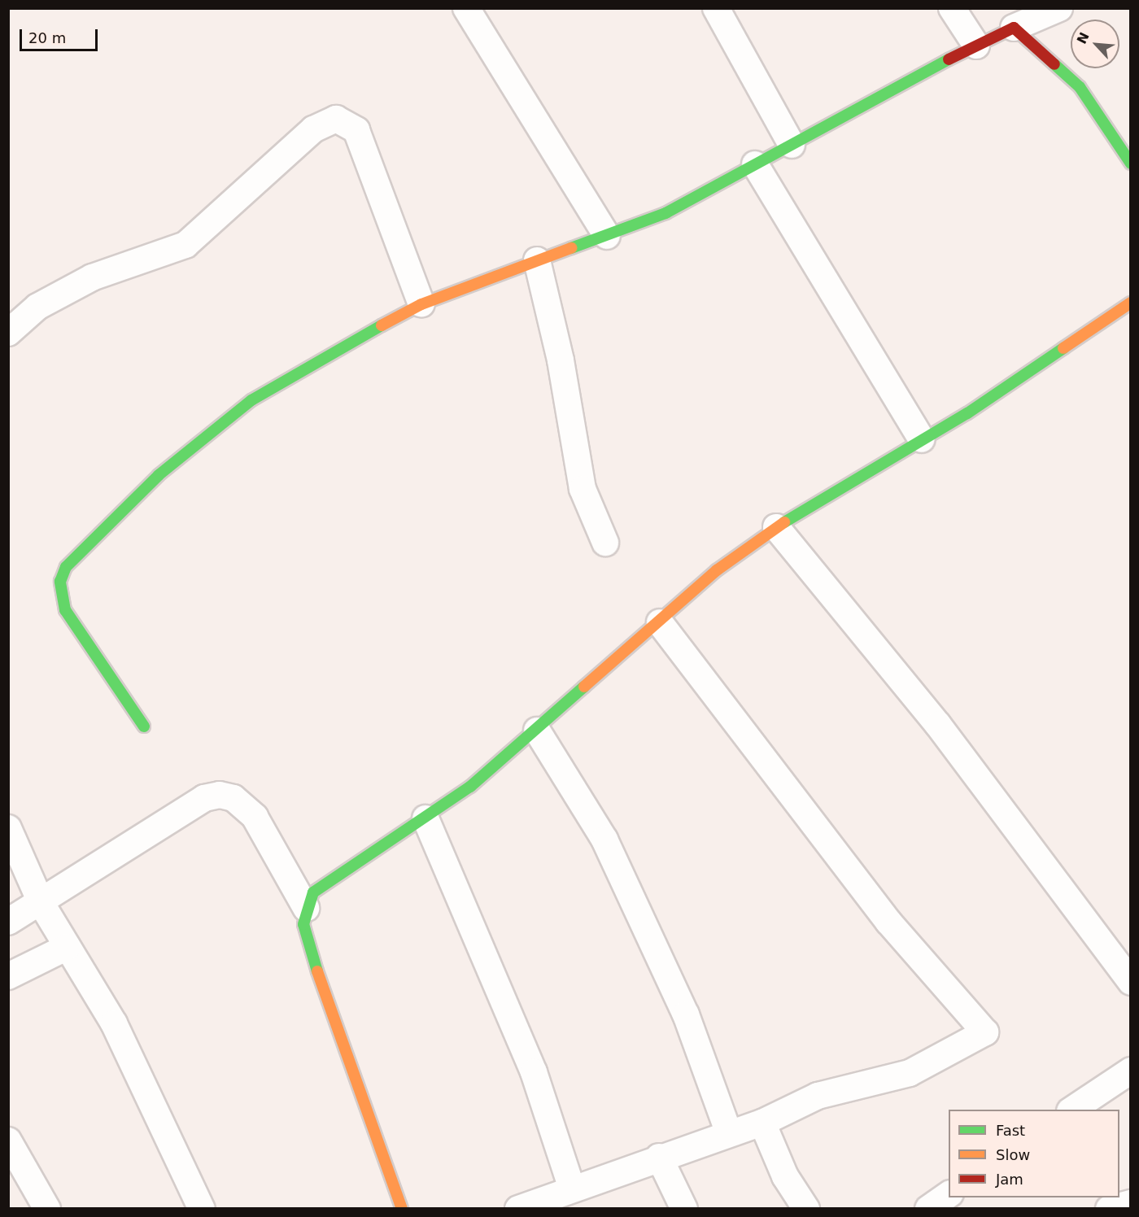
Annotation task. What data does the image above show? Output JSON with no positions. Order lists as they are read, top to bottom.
{
  "legend": ["Fast", "Slow", "Jam"],
  "scale_bar": "20 m",
  "north": "top left"
}
